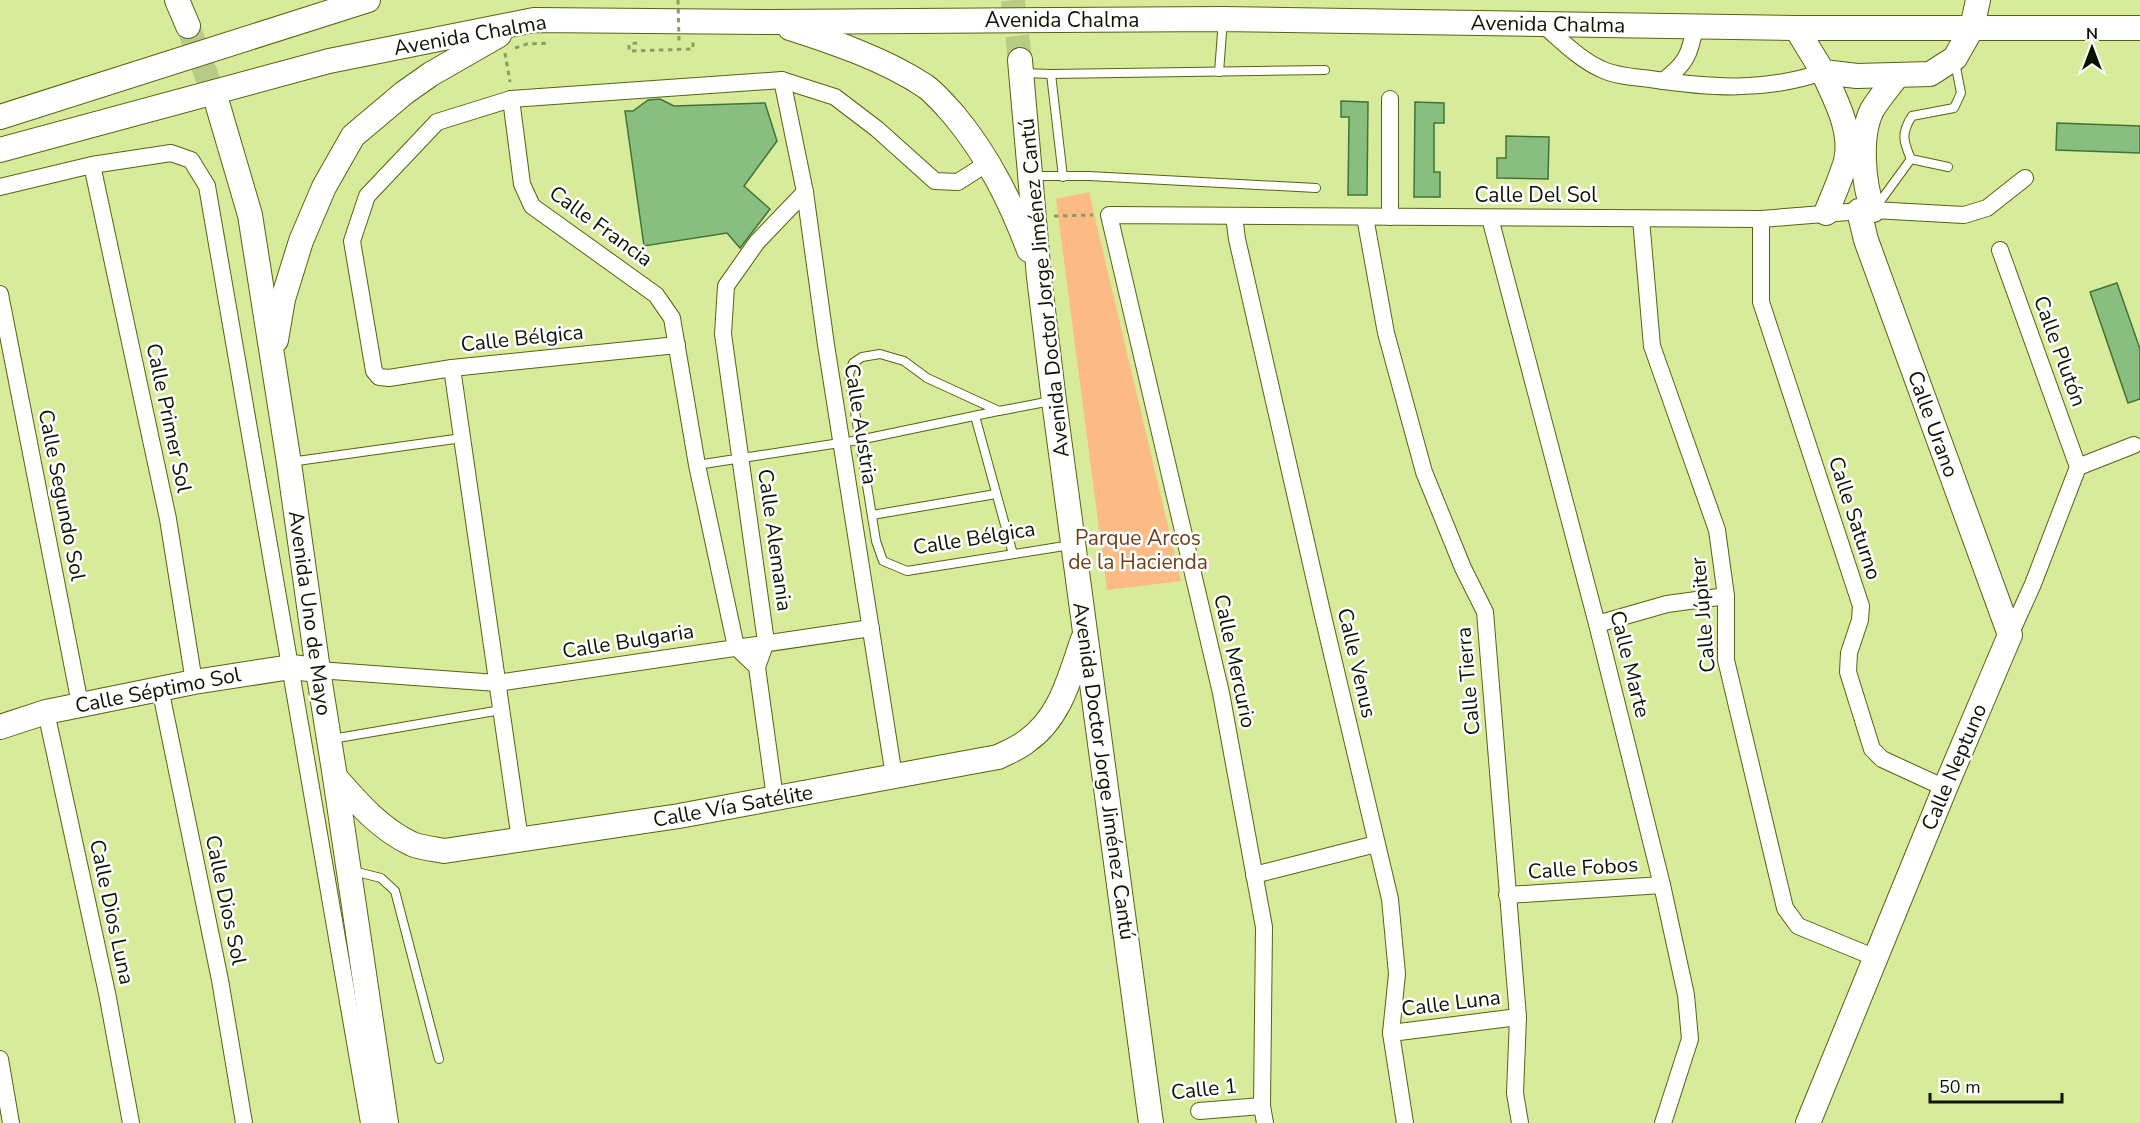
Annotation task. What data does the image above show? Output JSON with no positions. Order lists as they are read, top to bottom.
{
  "streets": {
    "main road": [
      "Avenida Chalma",
      "Avenida Doctor Jorge Jiménez Cantú",
      "Calle Urano",
      "Avenida Uno de Mayo",
      "Calle Séptimo Sol",
      "Calle Neptuno",
      "Calle Vía Satélite"
    ],
    "street": [
      "Calle Del Sol",
      "Calle Francia",
      "Calle Bélgica",
      "Calle Plutón",
      "Calle Primer Sol",
      "Calle Austria",
      "Calle Segundo Sol",
      "Calle Saturno",
      "Calle Alemania",
      "Calle Júpiter",
      "Calle Bulgaria",
      "Calle Mercurio",
      "Calle Venus",
      "Calle Marte",
      "Calle Tierra",
      "Calle Fobos",
      "Calle Dios Sol",
      "Calle Dios Luna",
      "Calle Luna",
      "Calle 1"
    ]
  },
  "crossings": [
    ["Calle Del Sol", "Calle Urano"],
    ["Calle Del Sol", "Calle Saturno"],
    ["Calle Del Sol", "Calle Júpiter"],
    ["Calle Del Sol", "Calle Mercurio"],
    ["Calle Del Sol", "Calle Venus"],
    ["Calle Del Sol", "Calle Marte"],
    ["Calle Del Sol", "Calle Tierra"],
    ["Calle Francia", "Calle Bélgica"],
    ["Calle Francia", "Calle Bulgaria"],
    ["Avenida Doctor Jorge Jiménez Cantú", "Calle Bélgica"],
    ["Avenida Doctor Jorge Jiménez Cantú", "Calle Vía Satélite"],
    ["Calle Plutón", "Calle Neptuno"],
    ["Calle Primer Sol", "Calle Séptimo Sol"],
    ["Calle Austria", "Calle Alemania"],
    ["Calle Austria", "Calle Bulgaria"],
    ["Calle Austria", "Calle Vía Satélite"],
    ["Calle Urano", "Calle Neptuno"],
    ["Calle Segundo Sol", "Calle Séptimo Sol"],
    ["Calle Saturno", "Calle Neptuno"],
    ["Calle Alemania", "Calle Bulgaria"],
    ["Calle Alemania", "Calle Vía Satélite"],
    ["Avenida Uno de Mayo", "Calle Bulgaria"],
    ["Avenida Uno de Mayo", "Calle Séptimo Sol"],
    ["Avenida Uno de Mayo", "Calle Vía Satélite"],
    ["Calle Júpiter", "Calle Neptuno"],
    ["Calle Bulgaria", "Calle Séptimo Sol"],
    ["Calle Mercurio", "Calle 1"],
    ["Calle Venus", "Calle Luna"],
    ["Calle Marte", "Calle Fobos"],
    ["Calle Tierra", "Calle Fobos"],
    ["Calle Tierra", "Calle Luna"],
    ["Calle Séptimo Sol", "Calle Dios Sol"],
    ["Calle Séptimo Sol", "Calle Dios Luna"]
  ],
  "parks": ["Parque Arcos de la Hacienda"],
  "scale_bar": "50 m",
  "north": "top"
}
